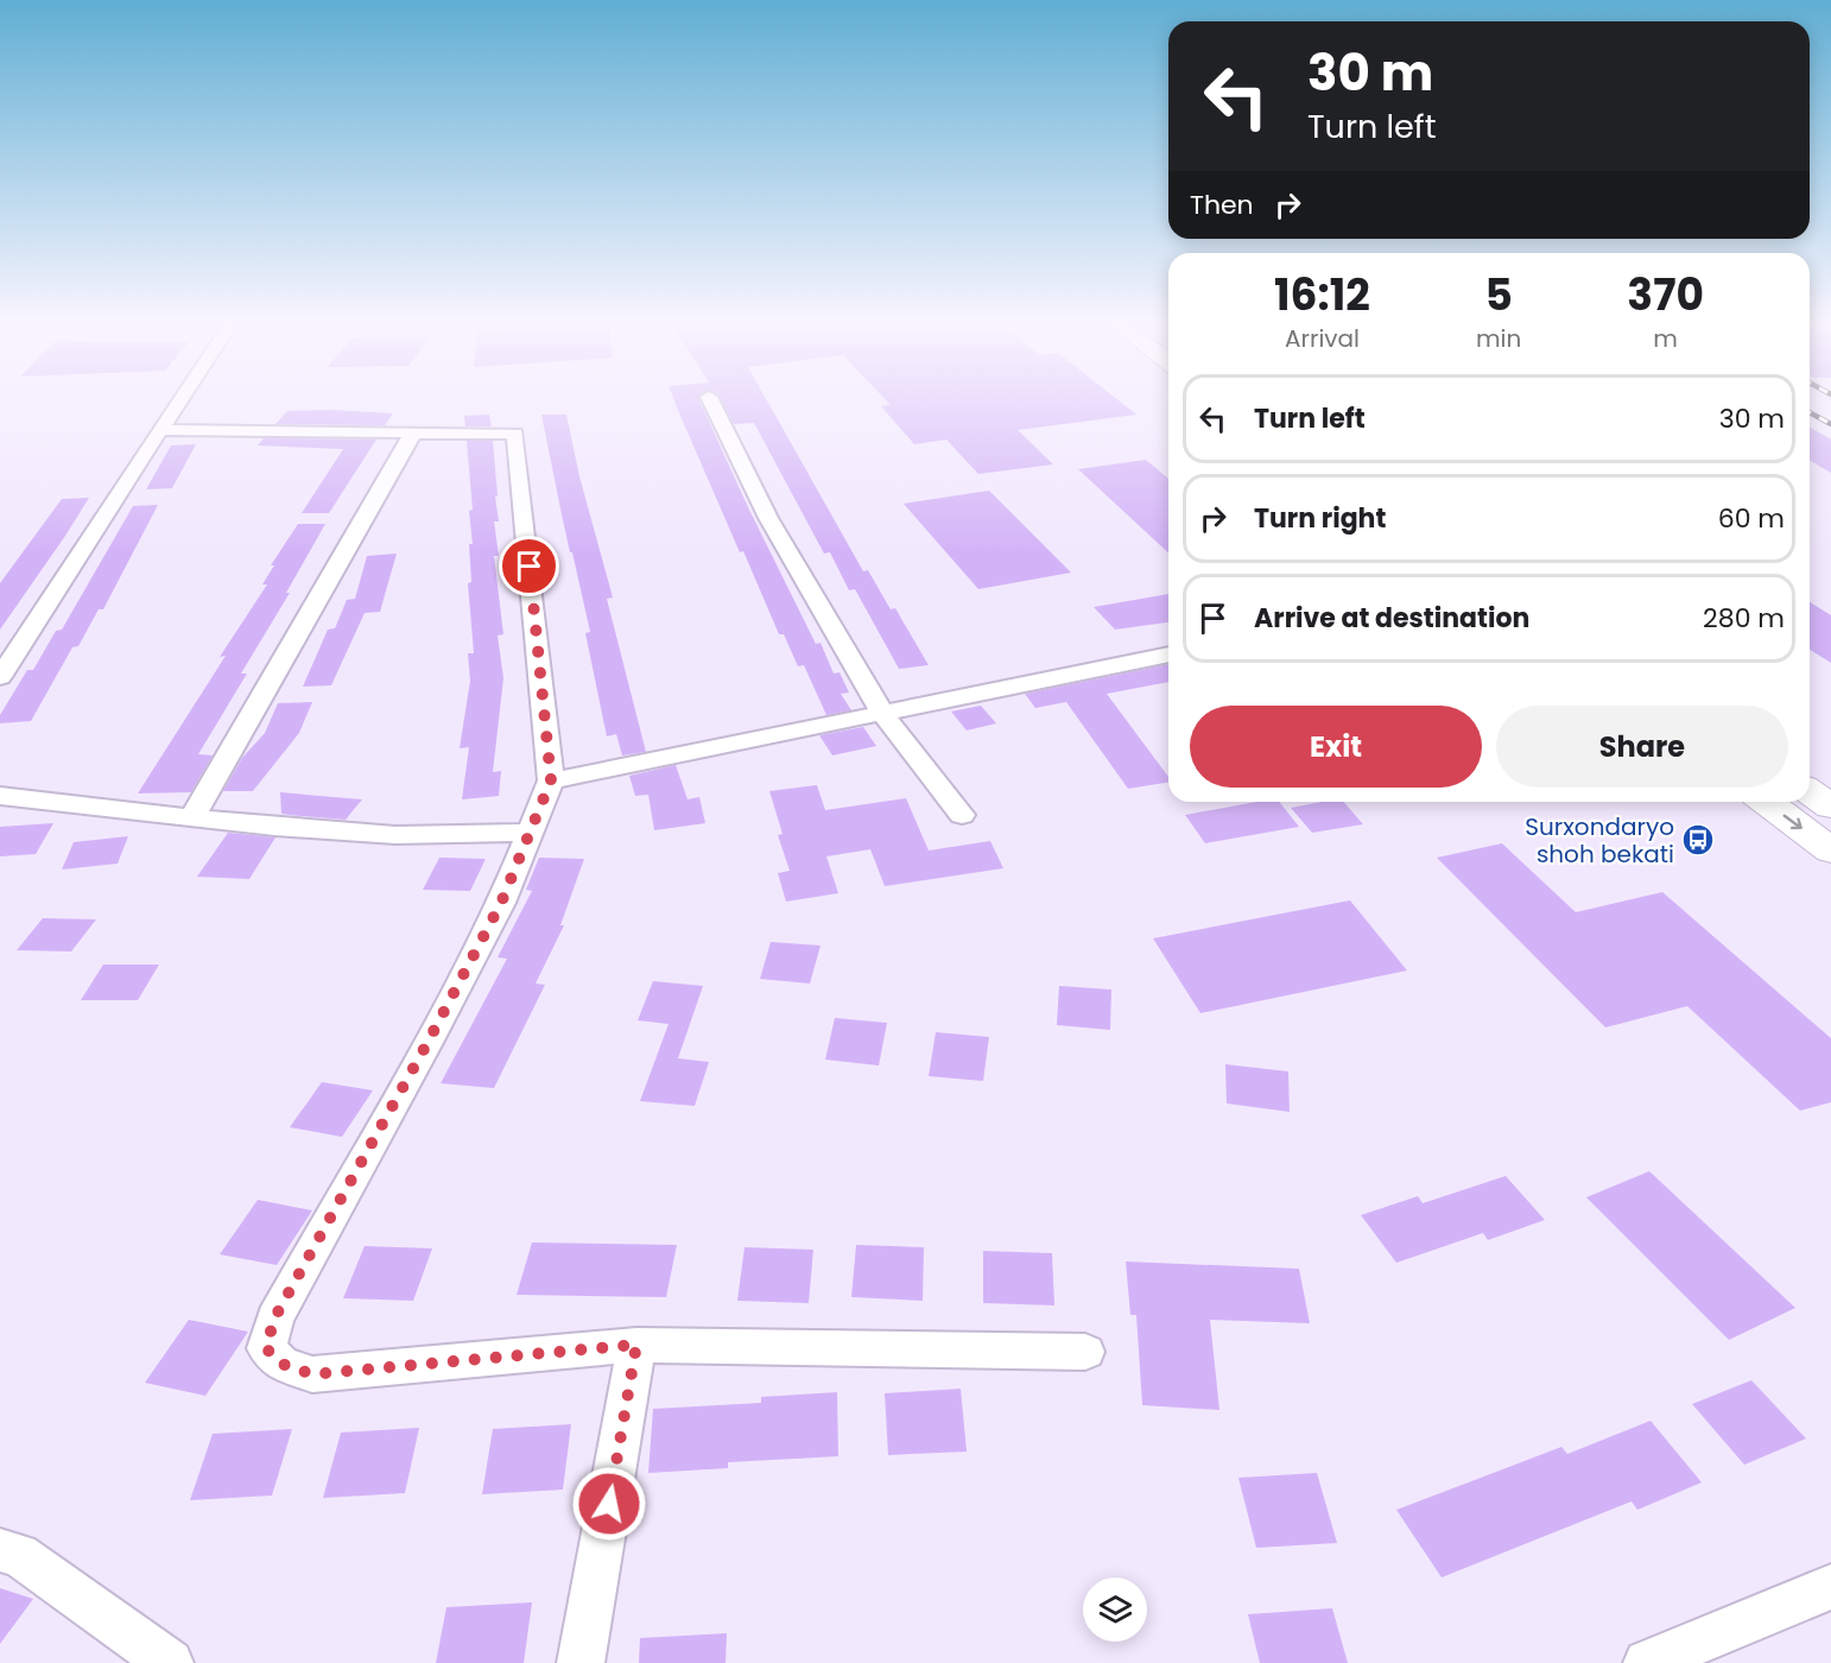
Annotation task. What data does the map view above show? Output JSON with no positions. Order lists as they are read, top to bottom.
{
  "places": {
    "bus stop": ["Surxondaryo shoh bekati"]
  },
  "page": {
    "turn": ["30 m", "Turn left"],
    "then": "Then",
    "eta": [
      "16:12",
      "Arrival",
      "5",
      "min",
      "370",
      "m"
    ],
    "list": [
      {
        "name": "Turn left",
        "value": "30 m"
      },
      {
        "name": "Turn right",
        "value": "60 m"
      },
      {
        "name": "Arrive at destination",
        "value": "280 m"
      }
    ],
    "buttons": ["Exit", "Share"]
  }
}
